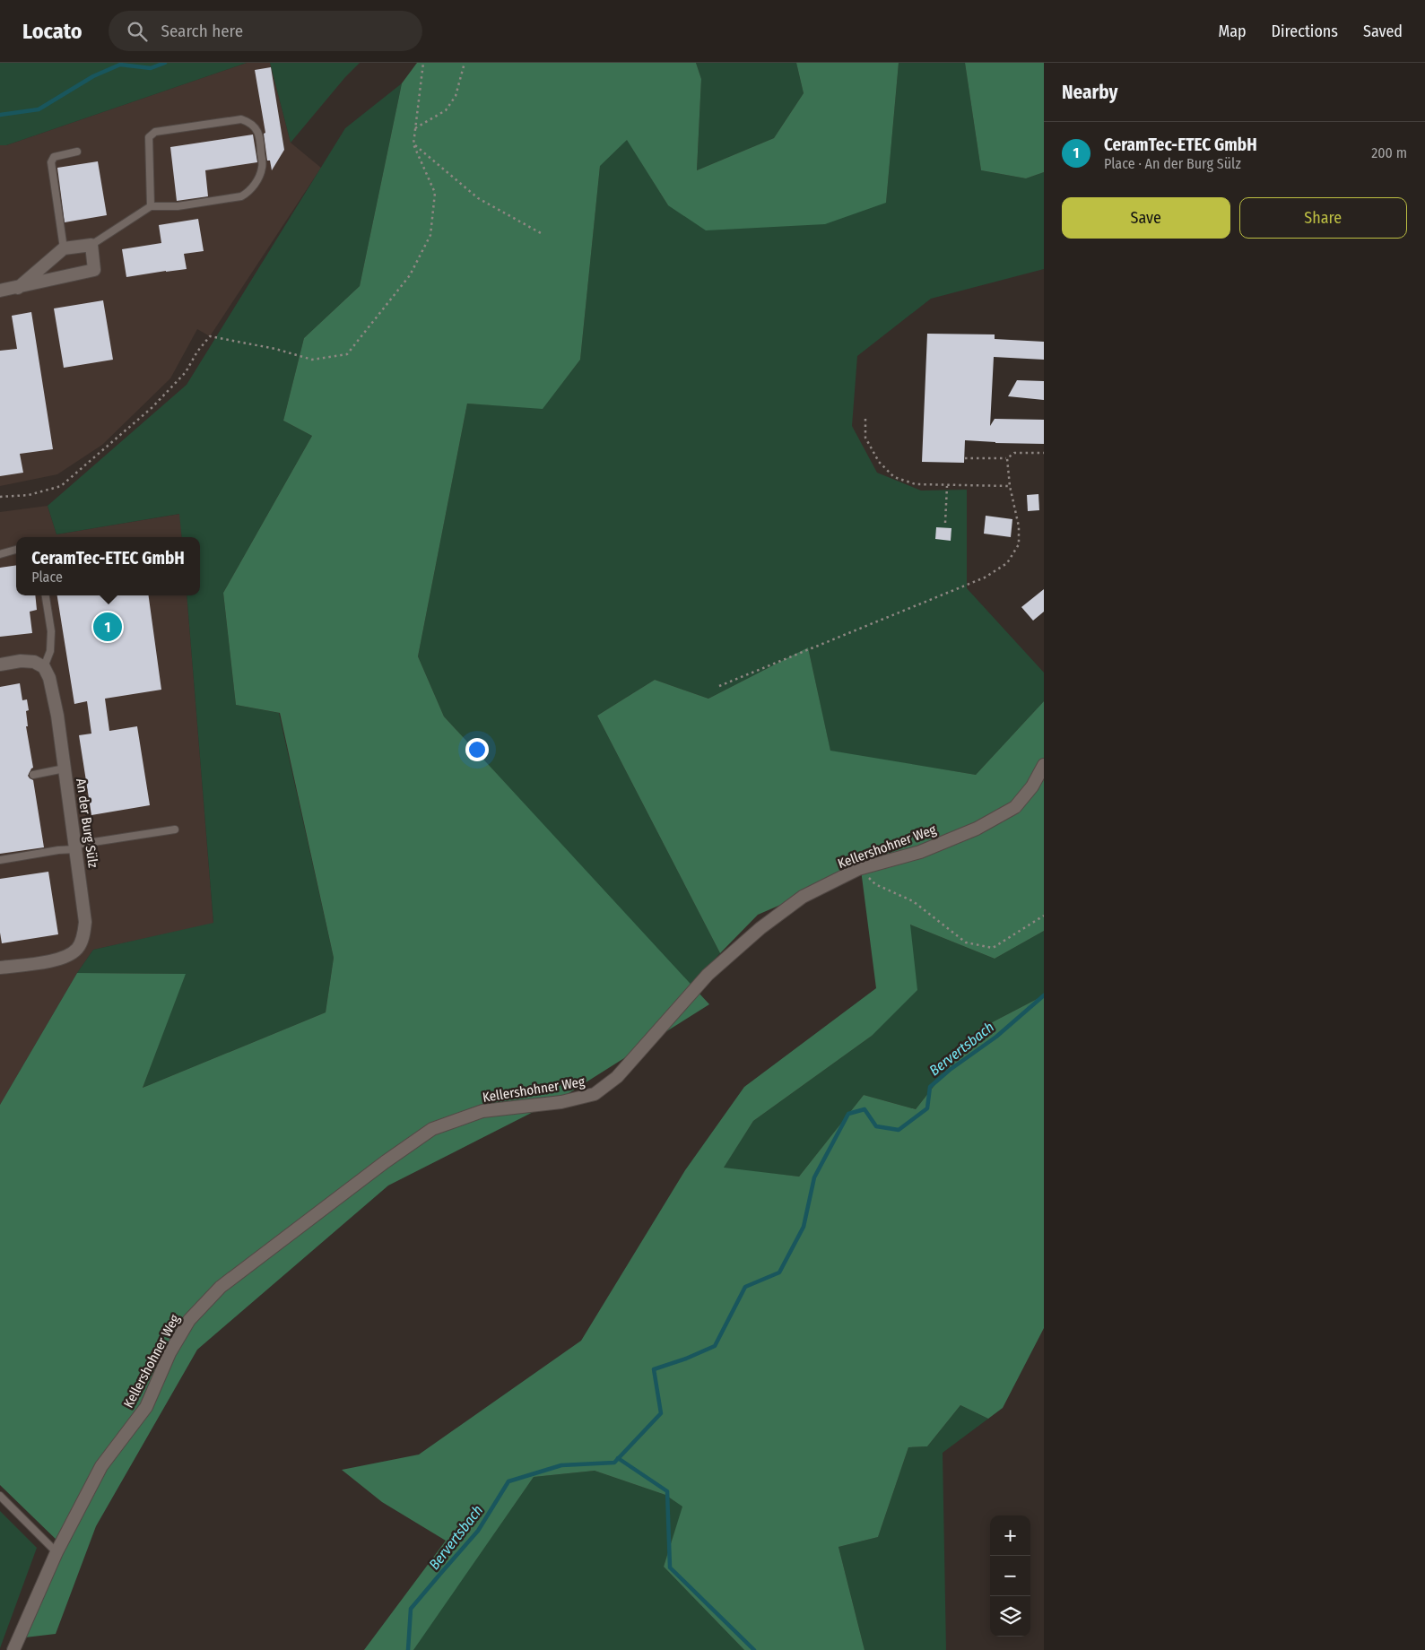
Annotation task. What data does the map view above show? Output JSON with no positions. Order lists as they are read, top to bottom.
{
  "streets": {
    "street": ["An der Burg Sülz", "Kellershohner Weg"]
  },
  "water": ["Bervertsbach"],
  "page": {
    "header": "Locato",
    "search": "Search here",
    "nav": ["Map", "Directions", "Saved"],
    "heading": "Nearby",
    "list": [
      {
        "mark": "1",
        "name": "CeramTec-ETEC GmbH",
        "note": "Place · An der Burg Sülz",
        "value": "200 m"
      }
    ],
    "buttons": ["Save", "Share"],
    "popup": ["CeramTec-ETEC GmbH", "Place"],
    "pins": "1",
    "map_buttons": ["+", "−"]
  }
}
